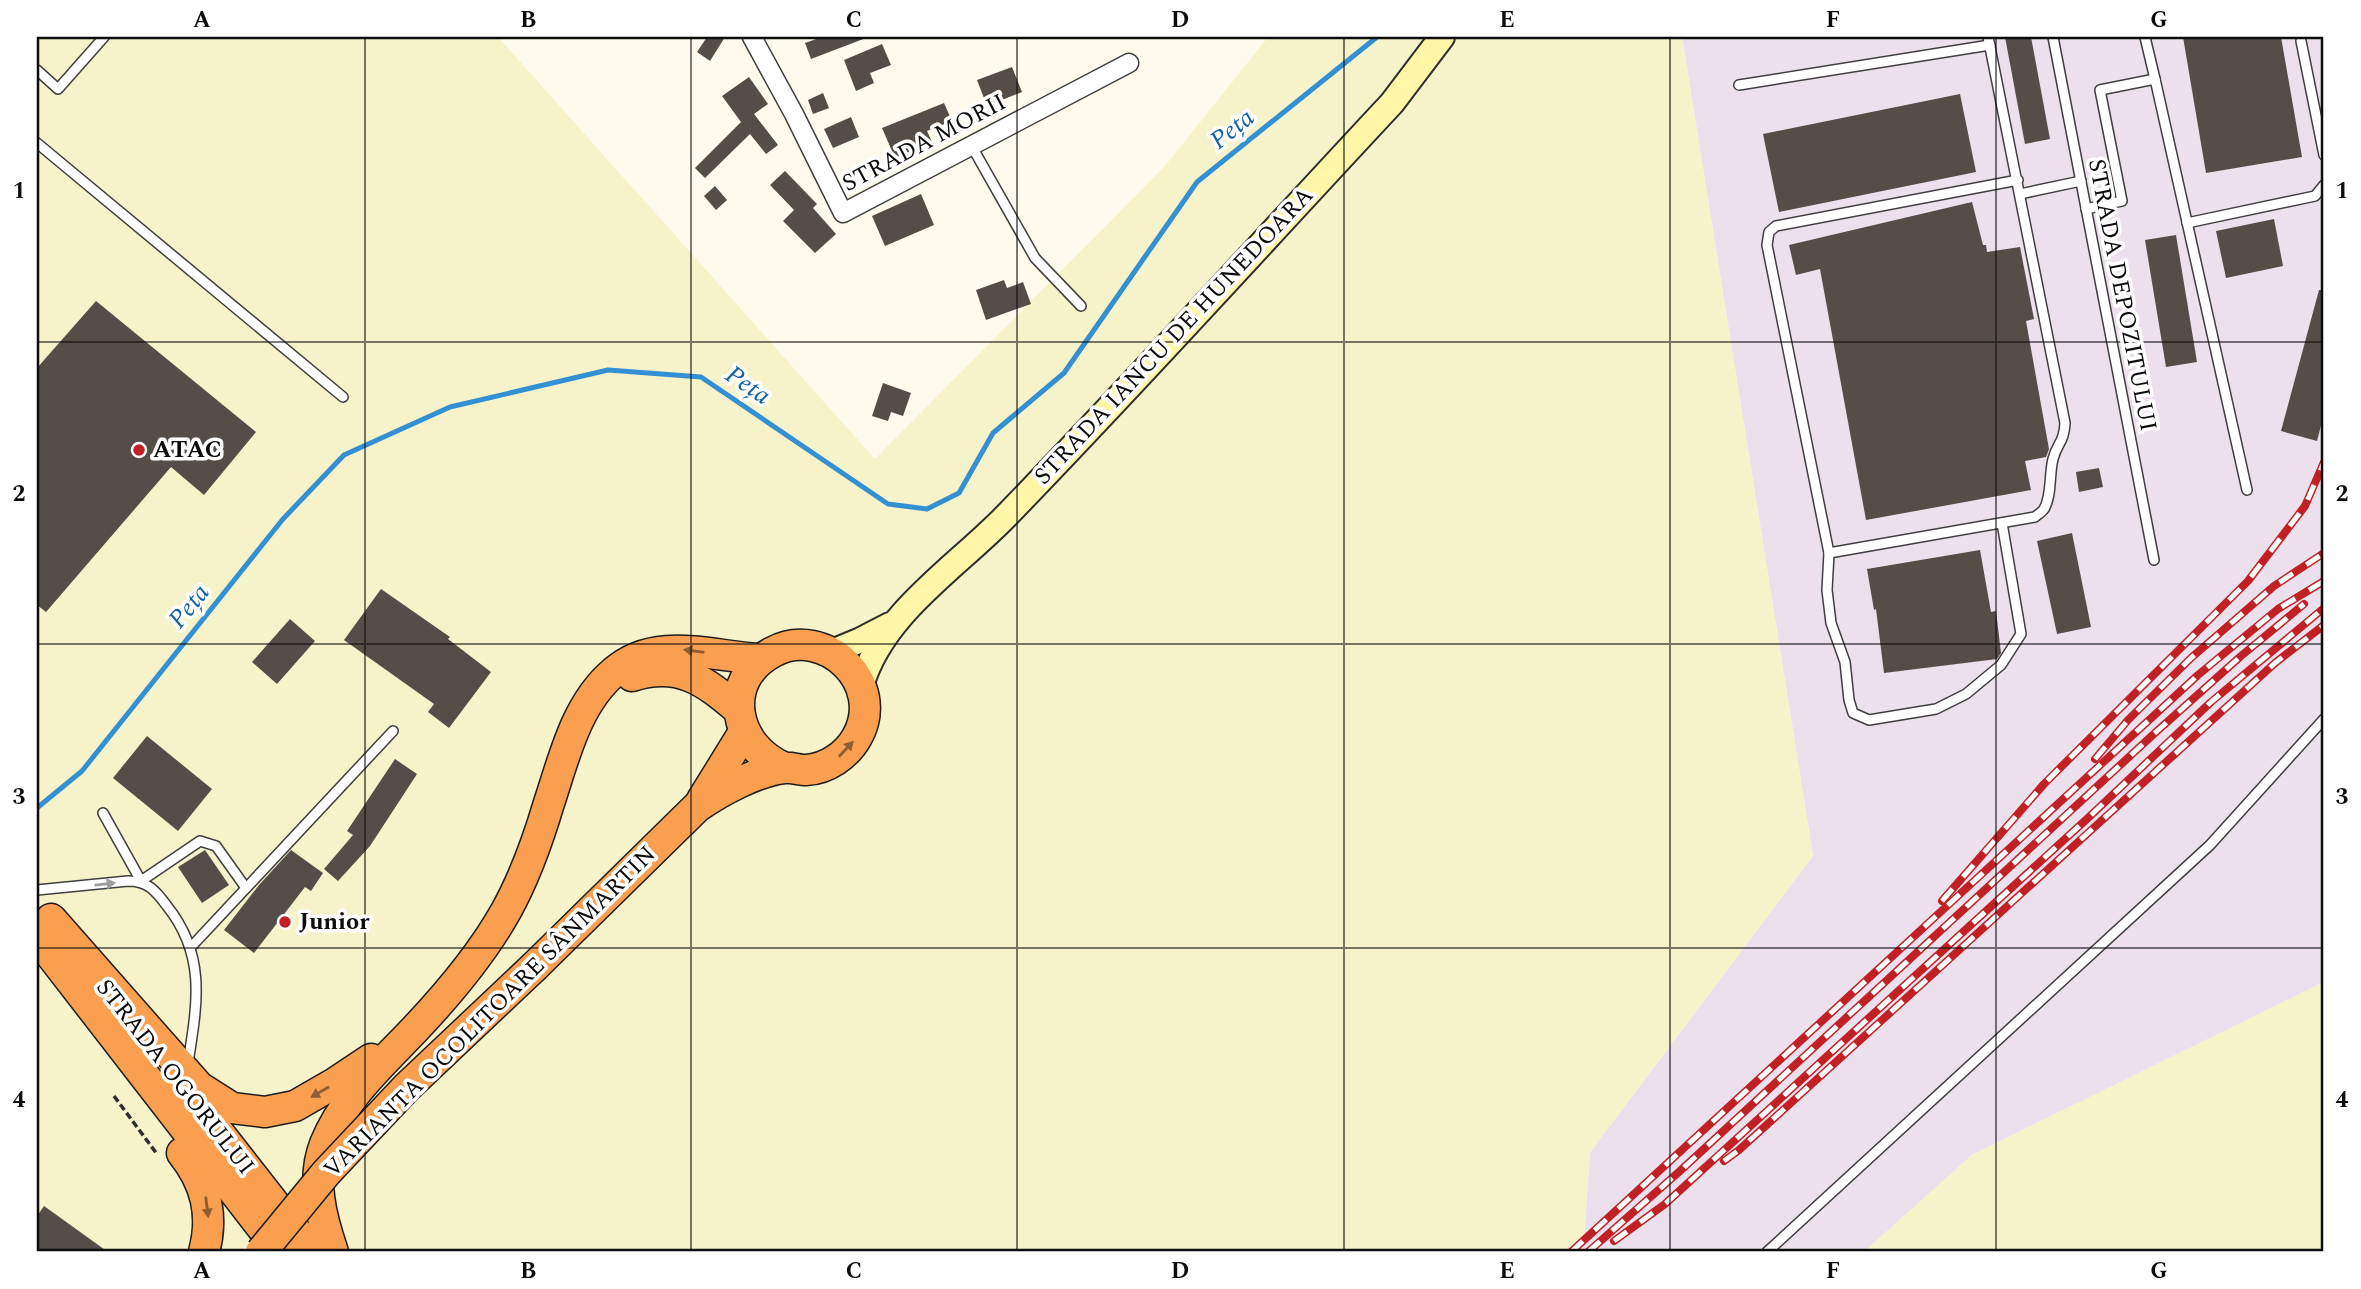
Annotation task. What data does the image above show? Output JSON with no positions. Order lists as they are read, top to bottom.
{
  "streets": {
    "highway": ["VARIANTA OCOLITOARE SÂNMARTIN", "STRADA OGORULUI"],
    "street": ["STRADA MORII", "STRADA IANCU DE HUNEDOARA"],
    "lane": ["STRADA DEPOZITULUI"]
  },
  "crossings": [
    ["STRADA IANCU DE HUNEDOARA", "VARIANTA OCOLITOARE SÂNMARTIN"]
  ],
  "water": ["Peța"],
  "places": ["ATAC", "Junior"],
  "grid": {
    "columns": [
      "A",
      "B",
      "C",
      "D",
      "E",
      "F",
      "G"
    ],
    "rows": [
      "1",
      "2",
      "3",
      "4"
    ]
  }
}
